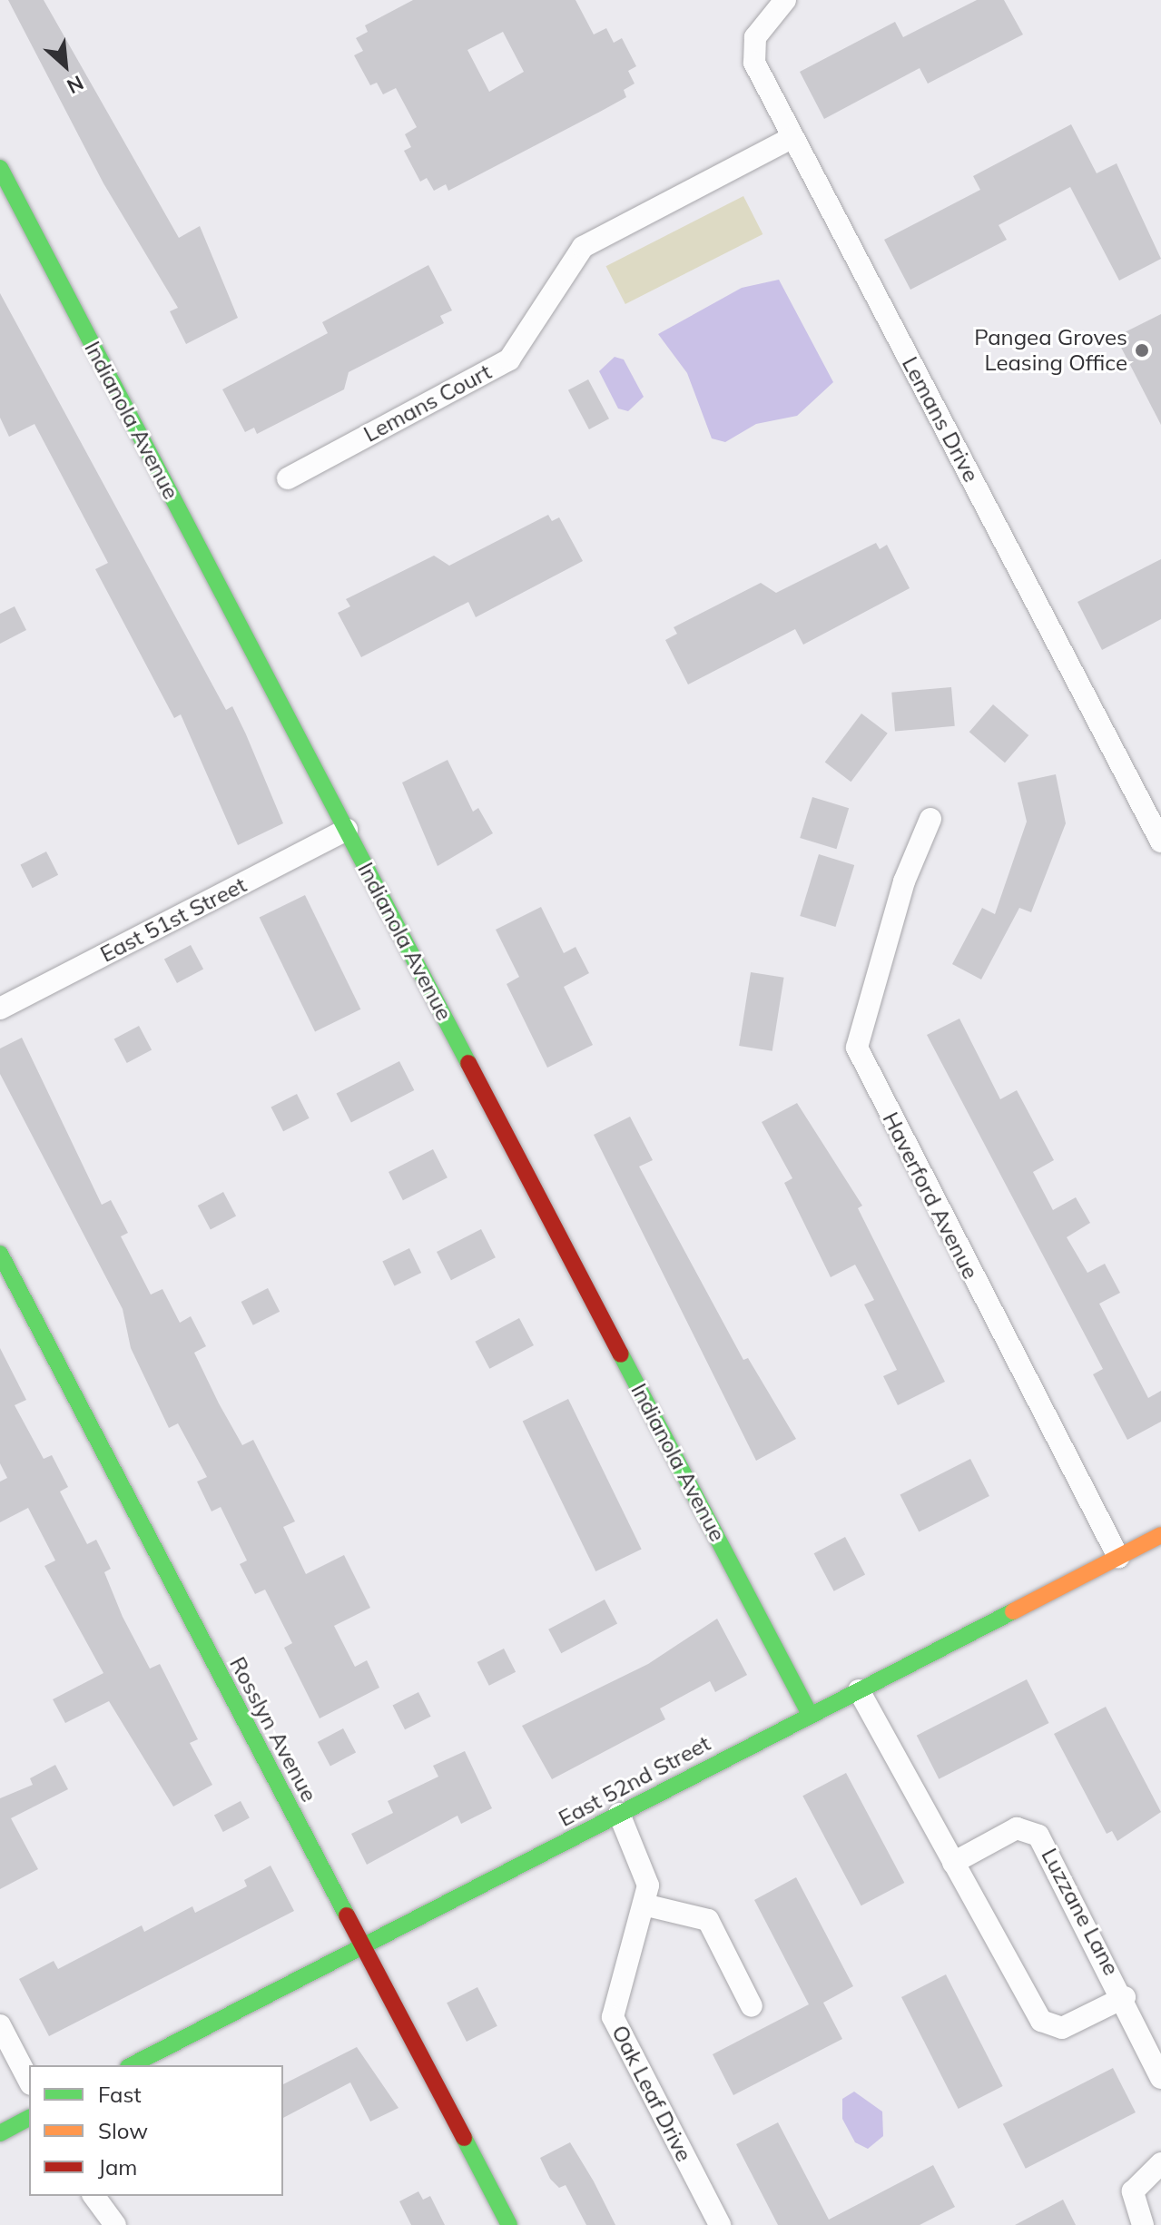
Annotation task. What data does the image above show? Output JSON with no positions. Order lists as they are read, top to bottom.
{
  "streets": {
    "street": [
      "Lemans Court",
      "Lemans Drive",
      "Indianola Avenue",
      "East 51st Street",
      "Haverford Avenue",
      "Rosslyn Avenue",
      "East 52nd Street",
      "Luzzane Lane",
      "Oak Leaf Drive"
    ]
  },
  "crossings": [
    ["Lemans Court", "Lemans Drive"],
    ["Indianola Avenue", "East 51st Street"],
    ["Indianola Avenue", "East 52nd Street"],
    ["Haverford Avenue", "East 52nd Street"],
    ["Rosslyn Avenue", "East 52nd Street"],
    ["East 52nd Street", "Luzzane Lane"]
  ],
  "places": ["Pangea Groves Leasing Office"],
  "legend": ["Fast", "Slow", "Jam"],
  "north": "bottom right"
}
